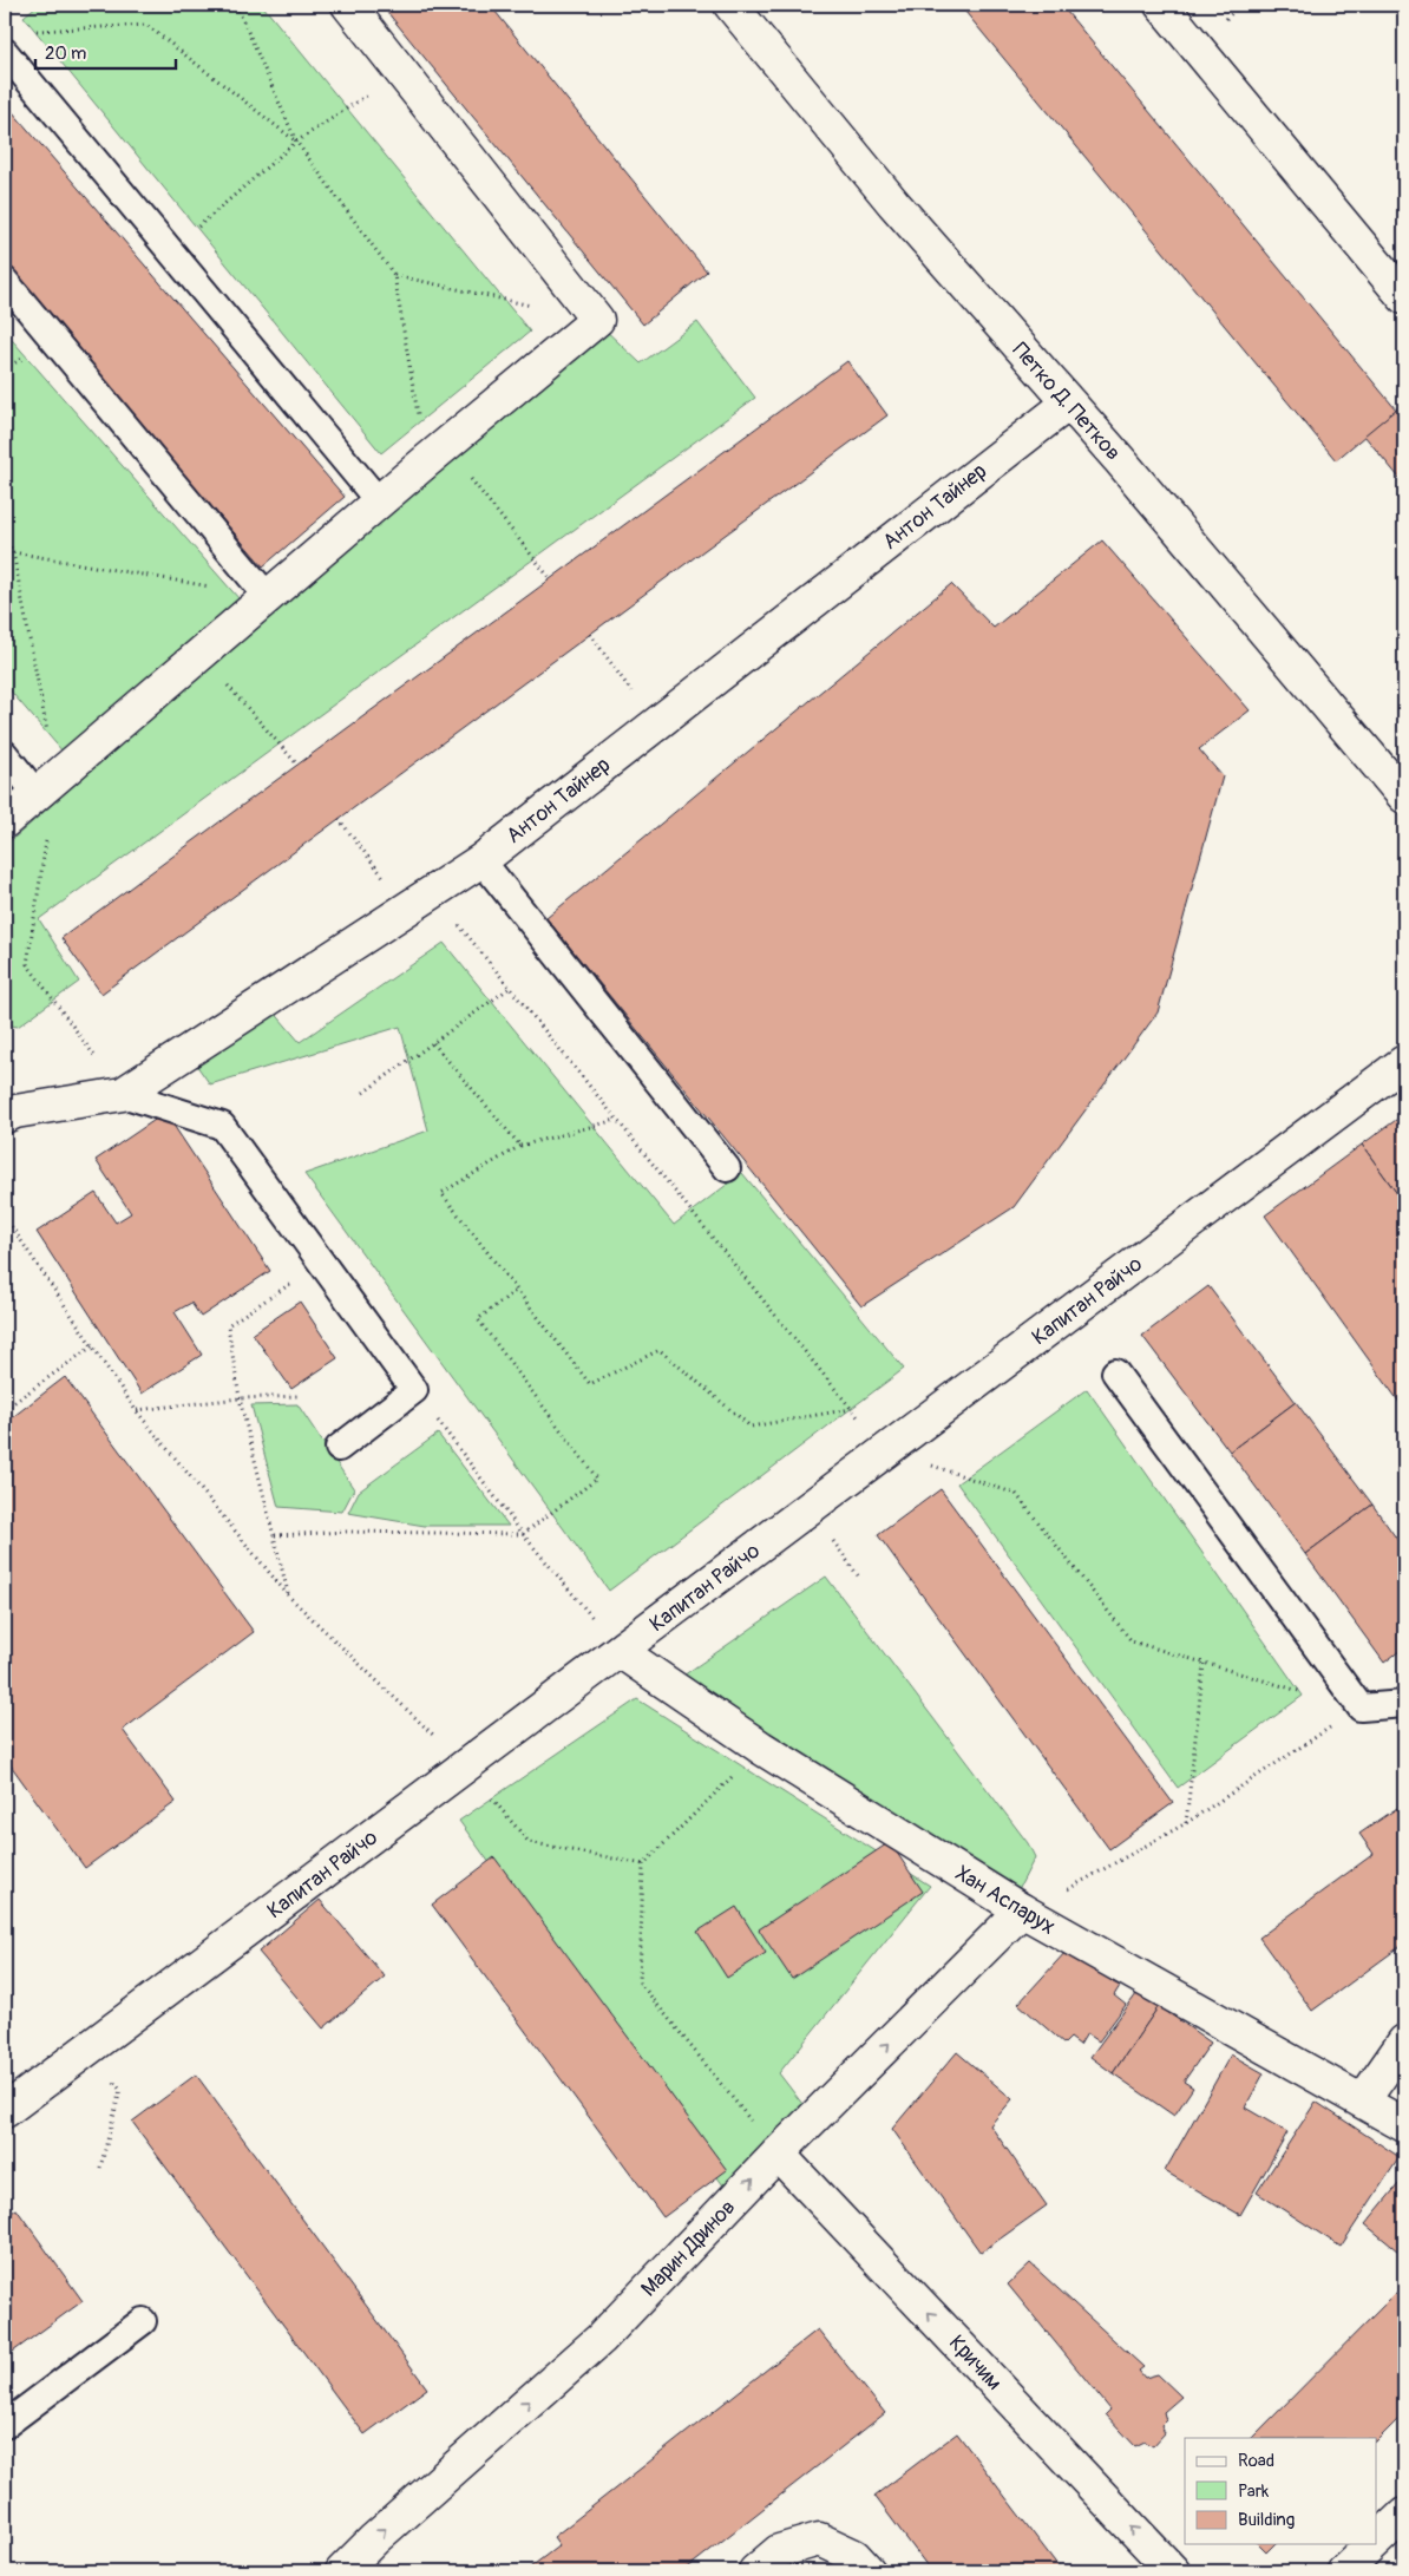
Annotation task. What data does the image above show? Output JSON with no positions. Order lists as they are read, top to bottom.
{
  "streets": {
    "street": [
      "Петко Д. Петков",
      "Антон Тайнер",
      "Капитан Райчо",
      "Хан Аспарух",
      "Марин Дринов",
      "Кричим"
    ]
  },
  "crossings": [
    ["Петко Д. Петков", "Антон Тайнер"],
    ["Капитан Райчо", "Хан Аспарух"],
    ["Хан Аспарух", "Марин Дринов"],
    ["Марин Дринов", "Кричим"]
  ],
  "one_way": ["Марин Дринов", "Кричим"],
  "legend": ["Road", "Park", "Building"],
  "scale_bar": "20 m"
}
